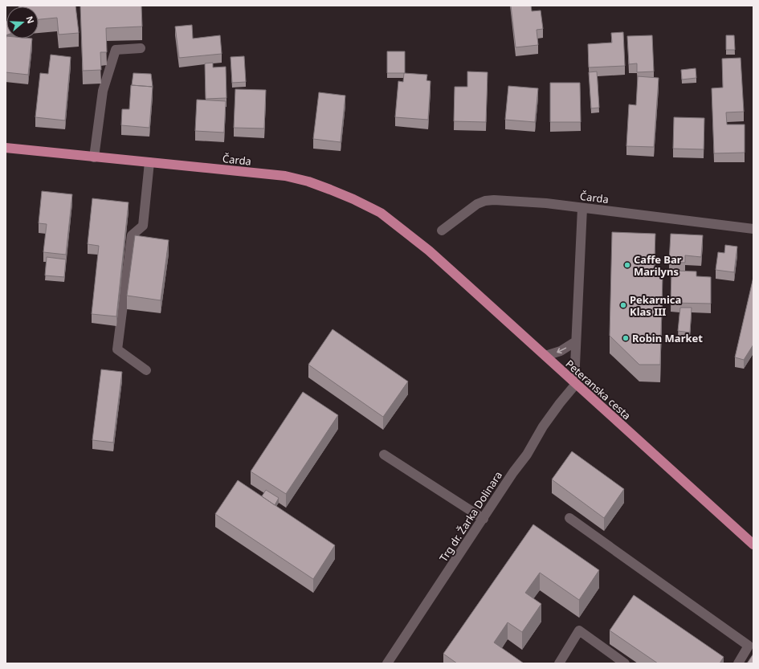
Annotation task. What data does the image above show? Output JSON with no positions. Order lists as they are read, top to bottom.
{
  "streets": {
    "main road": ["Čarda", "Peteranska cesta"],
    "street": ["Trg dr. Žarka Dolinara"]
  },
  "crossings": [
    ["Čarda", "Peteranska cesta"],
    ["Peteranska cesta", "Trg dr. Žarka Dolinara"]
  ],
  "places": ["Caffe Bar Marilyns", "Pekarnica Klas III", "Robin Market"],
  "north": "right"
}
